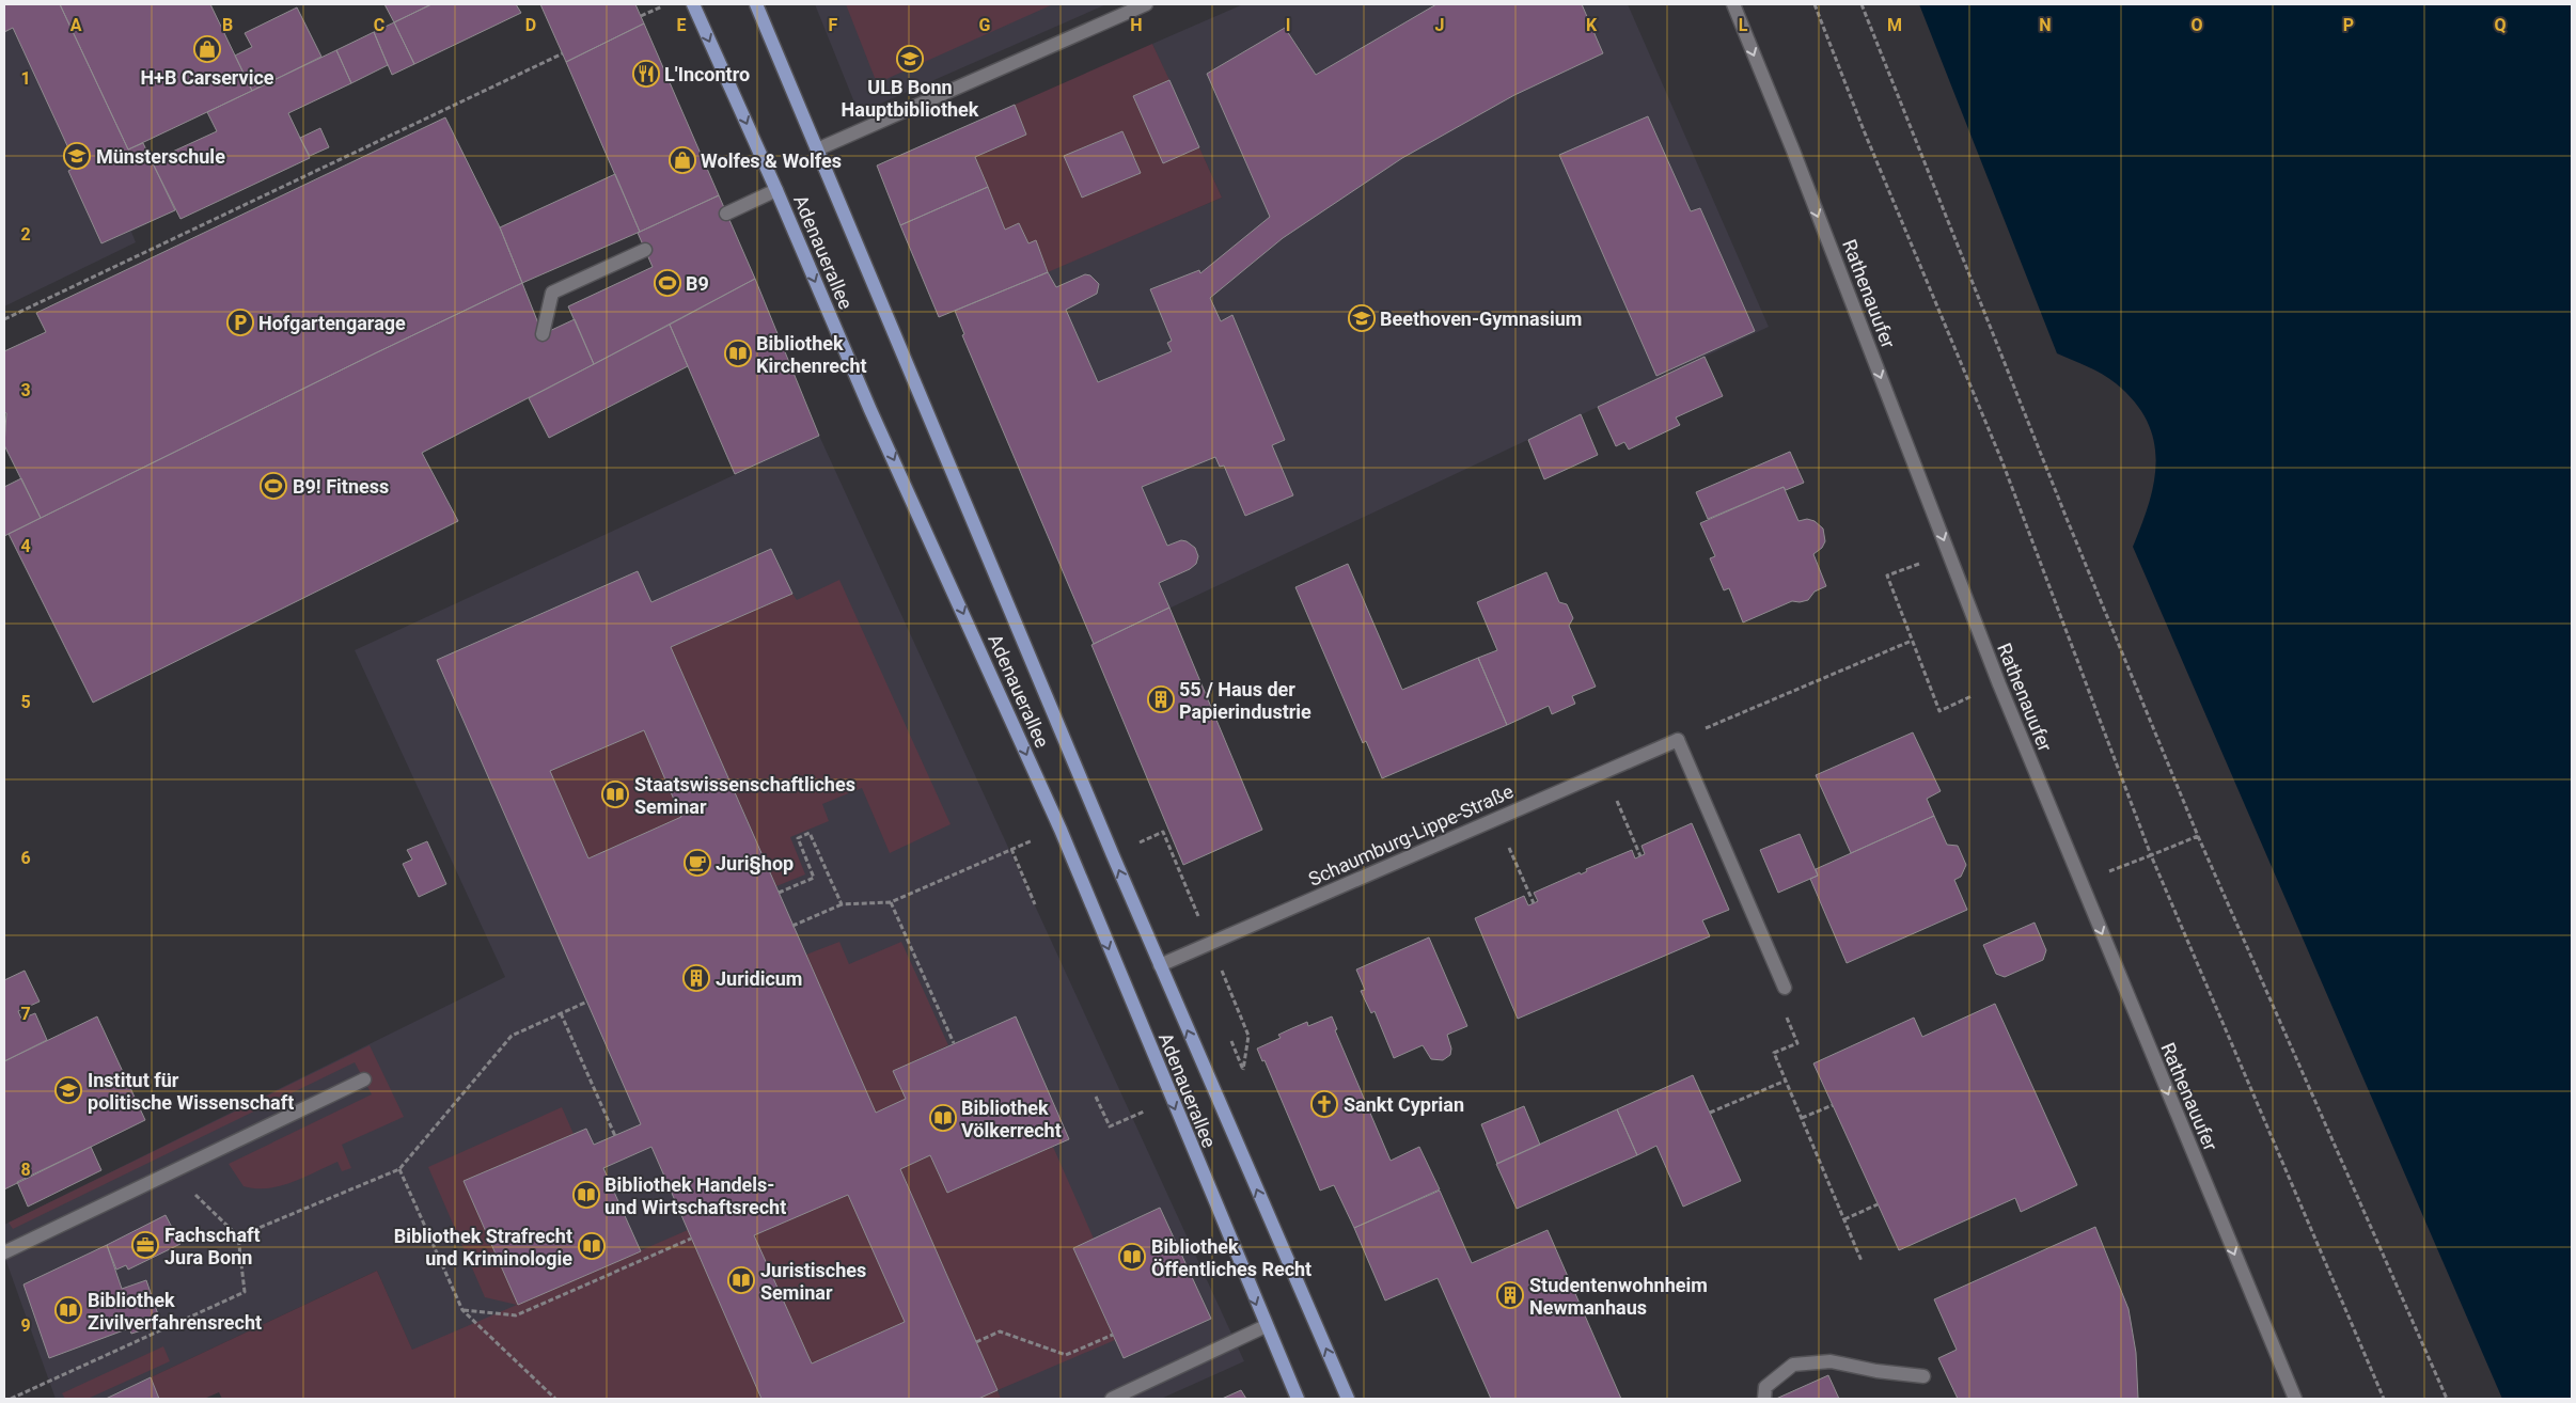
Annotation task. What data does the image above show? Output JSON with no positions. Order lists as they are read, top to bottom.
{
  "streets": {
    "main road": ["Adenauerallee"],
    "street": ["Rathenauufer", "Schaumburg-Lippe-Straße"]
  },
  "crossings": [
    ["Adenauerallee", "Schaumburg-Lippe-Straße"]
  ],
  "one_way": ["Rathenauufer"],
  "places": {
    "shop": ["H+B Carservice", "Wolfes & Wolfes"],
    "school or university": [
      "ULB Bonn Hauptbibliothek",
      "Münsterschule",
      "Beethoven-Gymnasium",
      "Institut für politische Wissenschaft"
    ],
    "restaurant": ["L'Incontro"],
    "sports": ["B9", "B9! Fitness"],
    "parking": ["Hofgartengarage"],
    "library": [
      "Bibliothek Kirchenrecht",
      "Staatswissenschaftliches Seminar",
      "Bibliothek Völkerrecht",
      "Bibliothek Handels- und Wirtschaftsrecht",
      "Bibliothek Strafrecht und Kriminologie",
      "Bibliothek Öffentliches Recht",
      "Juristisches Seminar",
      "Bibliothek Zivilverfahrensrecht"
    ],
    "building": ["55 / Haus der Papierindustrie", "Juridicum", "Studentenwohnheim Newmanhaus"],
    "cafe": ["Juri§hop"],
    "church": ["Sankt Cyprian"],
    "office": ["Fachschaft Jura Bonn"]
  },
  "grid": {
    "columns": [
      "A",
      "B",
      "C",
      "D",
      "E",
      "F",
      "G",
      "H",
      "I",
      "J",
      "K",
      "L",
      "M",
      "N",
      "O",
      "P",
      "Q"
    ],
    "rows": [
      "1",
      "2",
      "3",
      "4",
      "5",
      "6",
      "7",
      "8",
      "9"
    ]
  }
}
